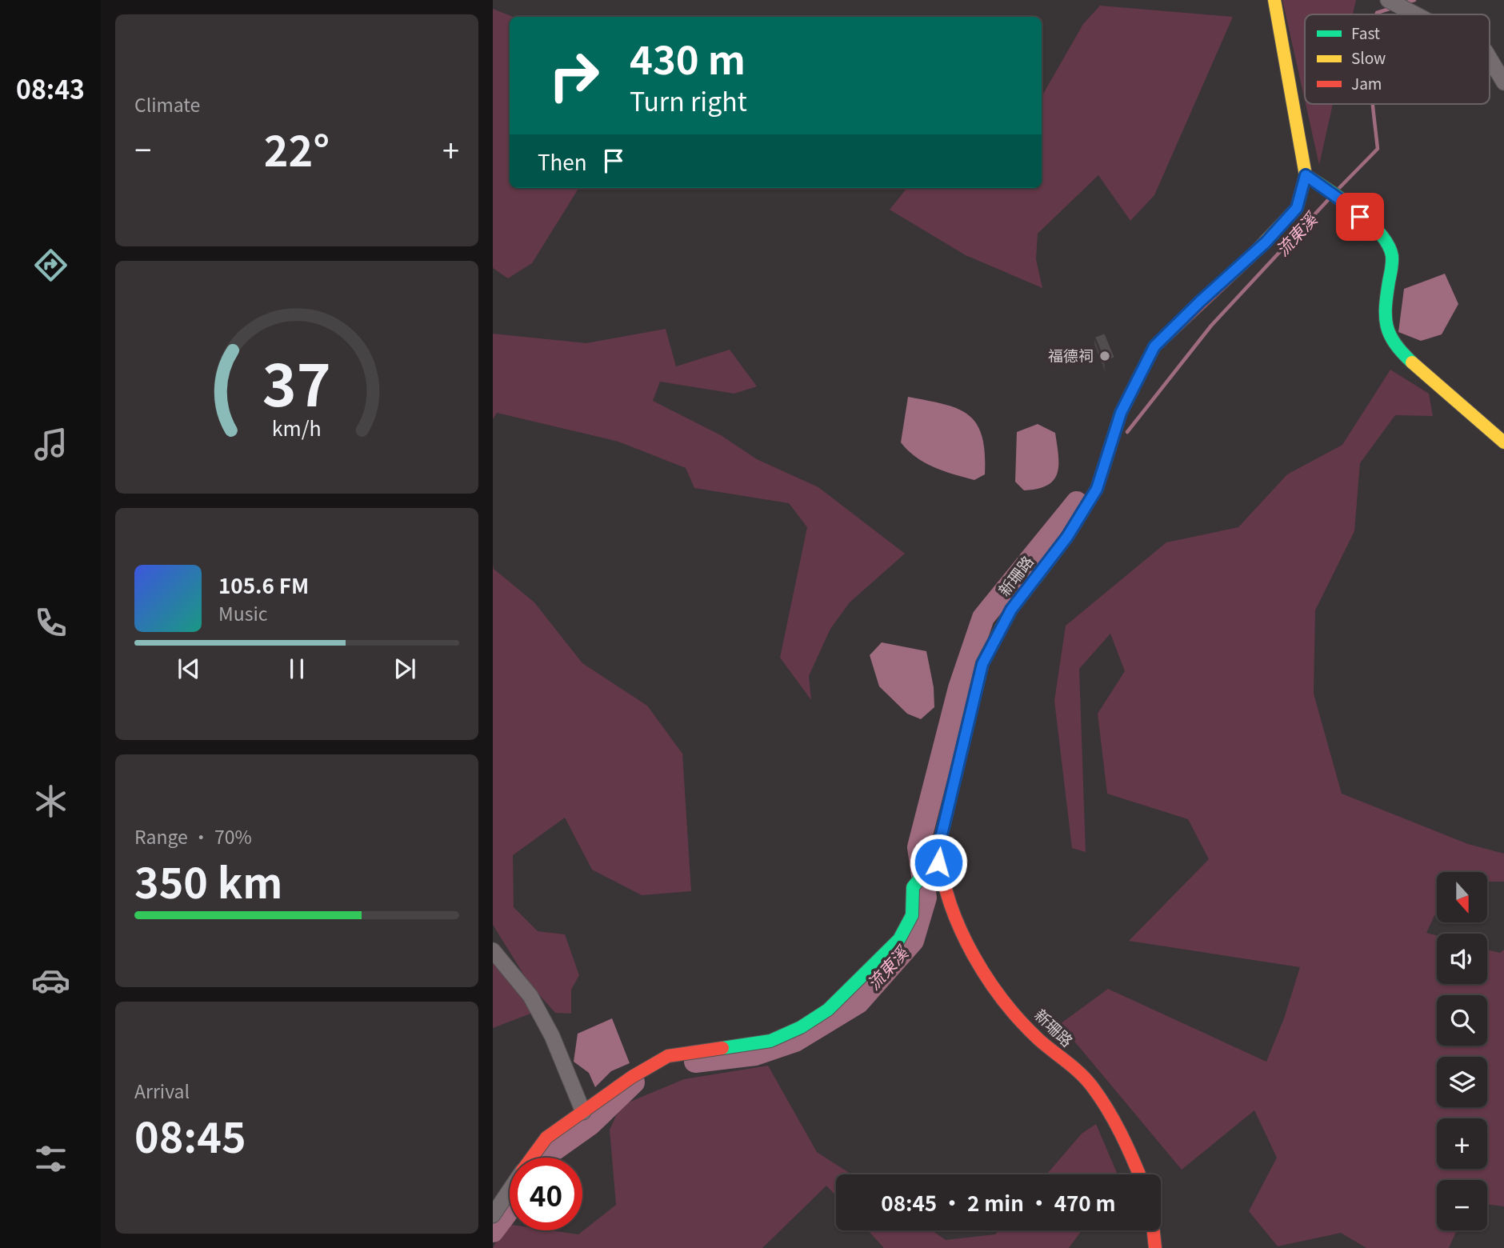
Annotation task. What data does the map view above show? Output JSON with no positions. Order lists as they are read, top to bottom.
{
  "streets": {
    "street": ["新珊路"]
  },
  "water": ["流東溪"],
  "places": ["福德祠"],
  "legend": ["Fast", "Slow", "Jam"],
  "north": "bottom",
  "page": {
    "tabs": "08:43",
    "tile": [
      "Climate",
      ["Range · 70%", "350 km"],
      ["Arrival", "08:45"]
    ],
    "turn": ["430 m", "Turn right"],
    "heat": ["−", "22°", "+"],
    "then": "Then",
    "song": ["105.6 FM", "Music"],
    "map_buttons": ["+", "−"],
    "limit": "40",
    "trip": "08:45 · 2 min · 470 m",
    "gauge": ["37", "km/h"]
  }
}
